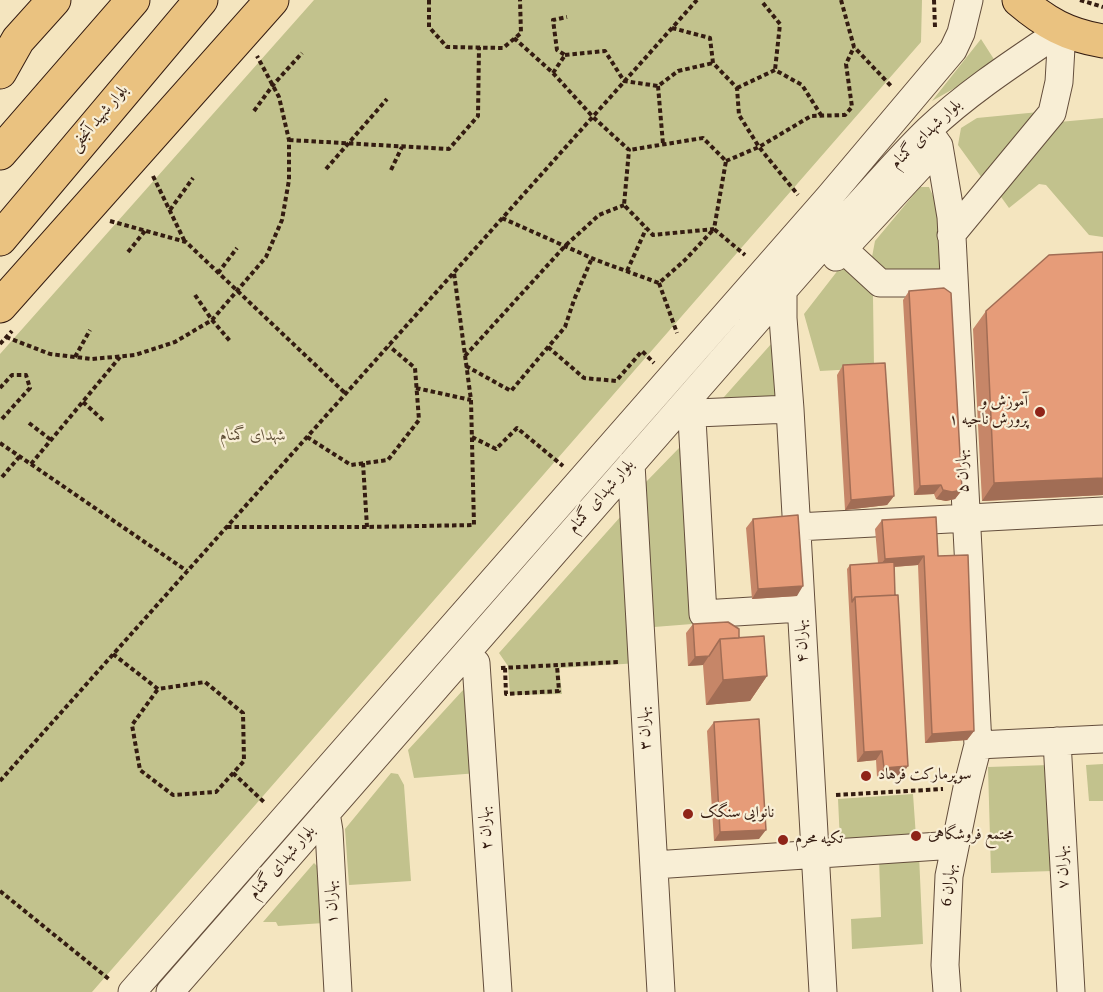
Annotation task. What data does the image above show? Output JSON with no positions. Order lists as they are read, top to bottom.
{
  "streets": {
    "main road": ["بلوار شهید آنجفی"],
    "street": [
      "بلوار شهدای گمنام",
      "بهاران ۵",
      "بهاران ۴",
      "بهاران ۳",
      "بهاران ۲",
      "بهاران ۷",
      "بهاران 6",
      "بهاران ۱"
    ]
  },
  "crossings": [
    ["بلوار شهدای گمنام", "بهاران ۵"],
    ["بلوار شهدای گمنام", "بهاران ۴"],
    ["بلوار شهدای گمنام", "بهاران ۳"],
    ["بلوار شهدای گمنام", "بهاران ۱"],
    ["بهاران ۵", "بهاران 6"]
  ],
  "parks": ["شهدای گمنام"],
  "places": [
    "آموزش و پرورش ناحیه ۱",
    "سوپرمارکت فرهاد",
    "نانوایی سنگک",
    "مجتمع فروشگاهی",
    "تکیه محرم"
  ]
}
